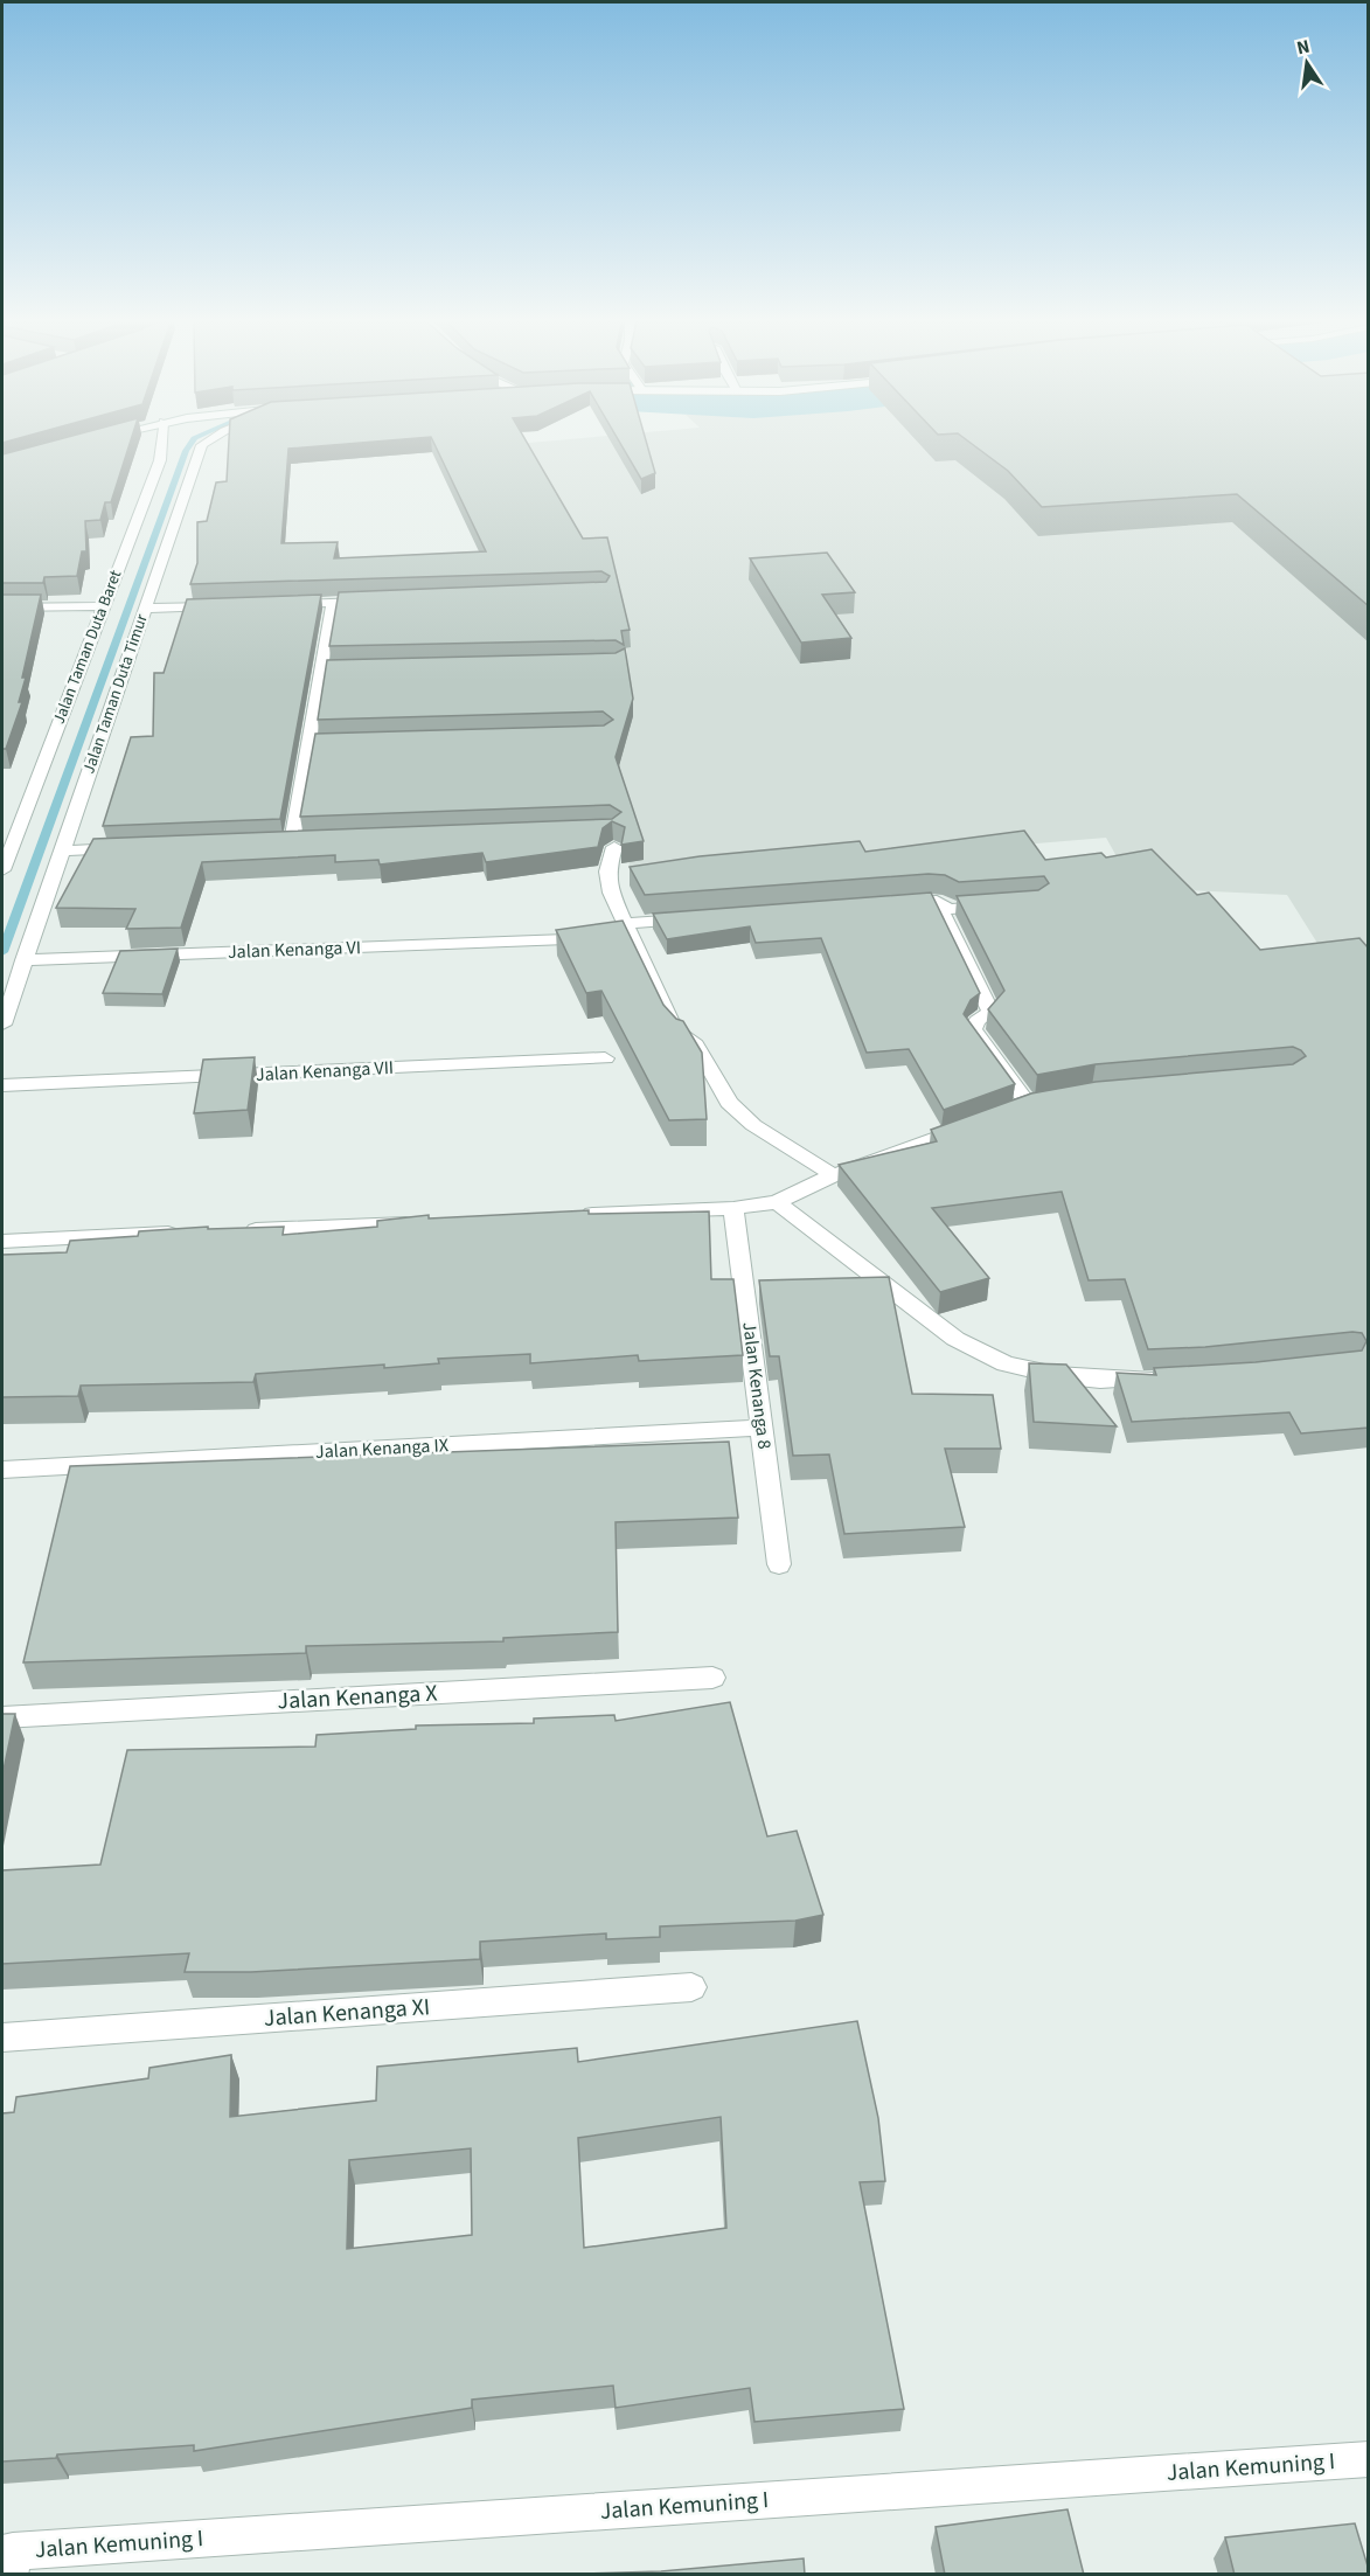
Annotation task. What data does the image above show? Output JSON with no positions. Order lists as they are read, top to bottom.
{
  "streets": {
    "street": [
      "Jalan Taman Duta Baret",
      "Jalan Taman Duta Timur",
      "Jalan Kenanga VI",
      "Jalan Kenanga VII",
      "Jalan Kenanga 8",
      "Jalan Kenanga IX",
      "Jalan Kenanga X",
      "Jalan Kenanga XI",
      "Jalan Kemuning I"
    ]
  },
  "crossings": [
    ["Jalan Taman Duta Timur", "Jalan Kenanga VI"],
    ["Jalan Kenanga 8", "Jalan Kenanga IX"]
  ],
  "north": "top"
}
